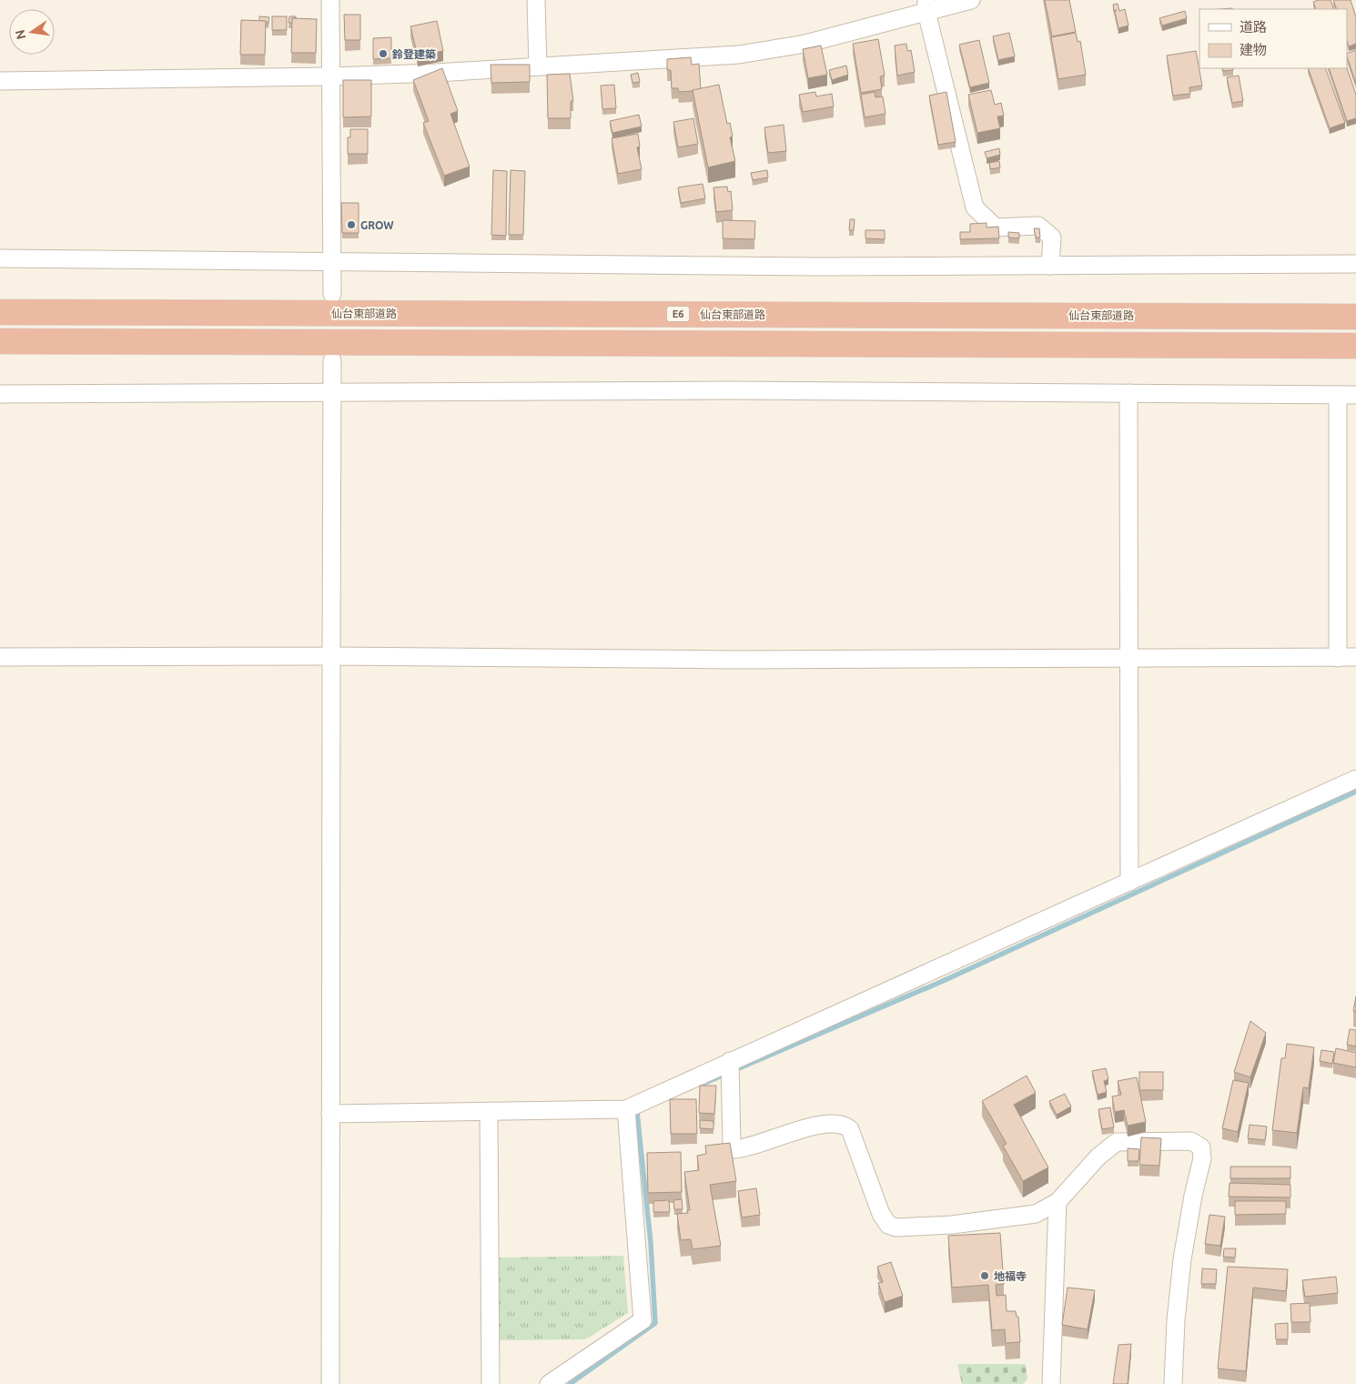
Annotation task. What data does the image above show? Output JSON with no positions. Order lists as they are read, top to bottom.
{
  "streets": {
    "highway": ["仙台東部道路", "E6"]
  },
  "places": ["鈴登建築", "GROW", "地福寺"],
  "legend": ["道路", "建物"],
  "north": "left"
}
